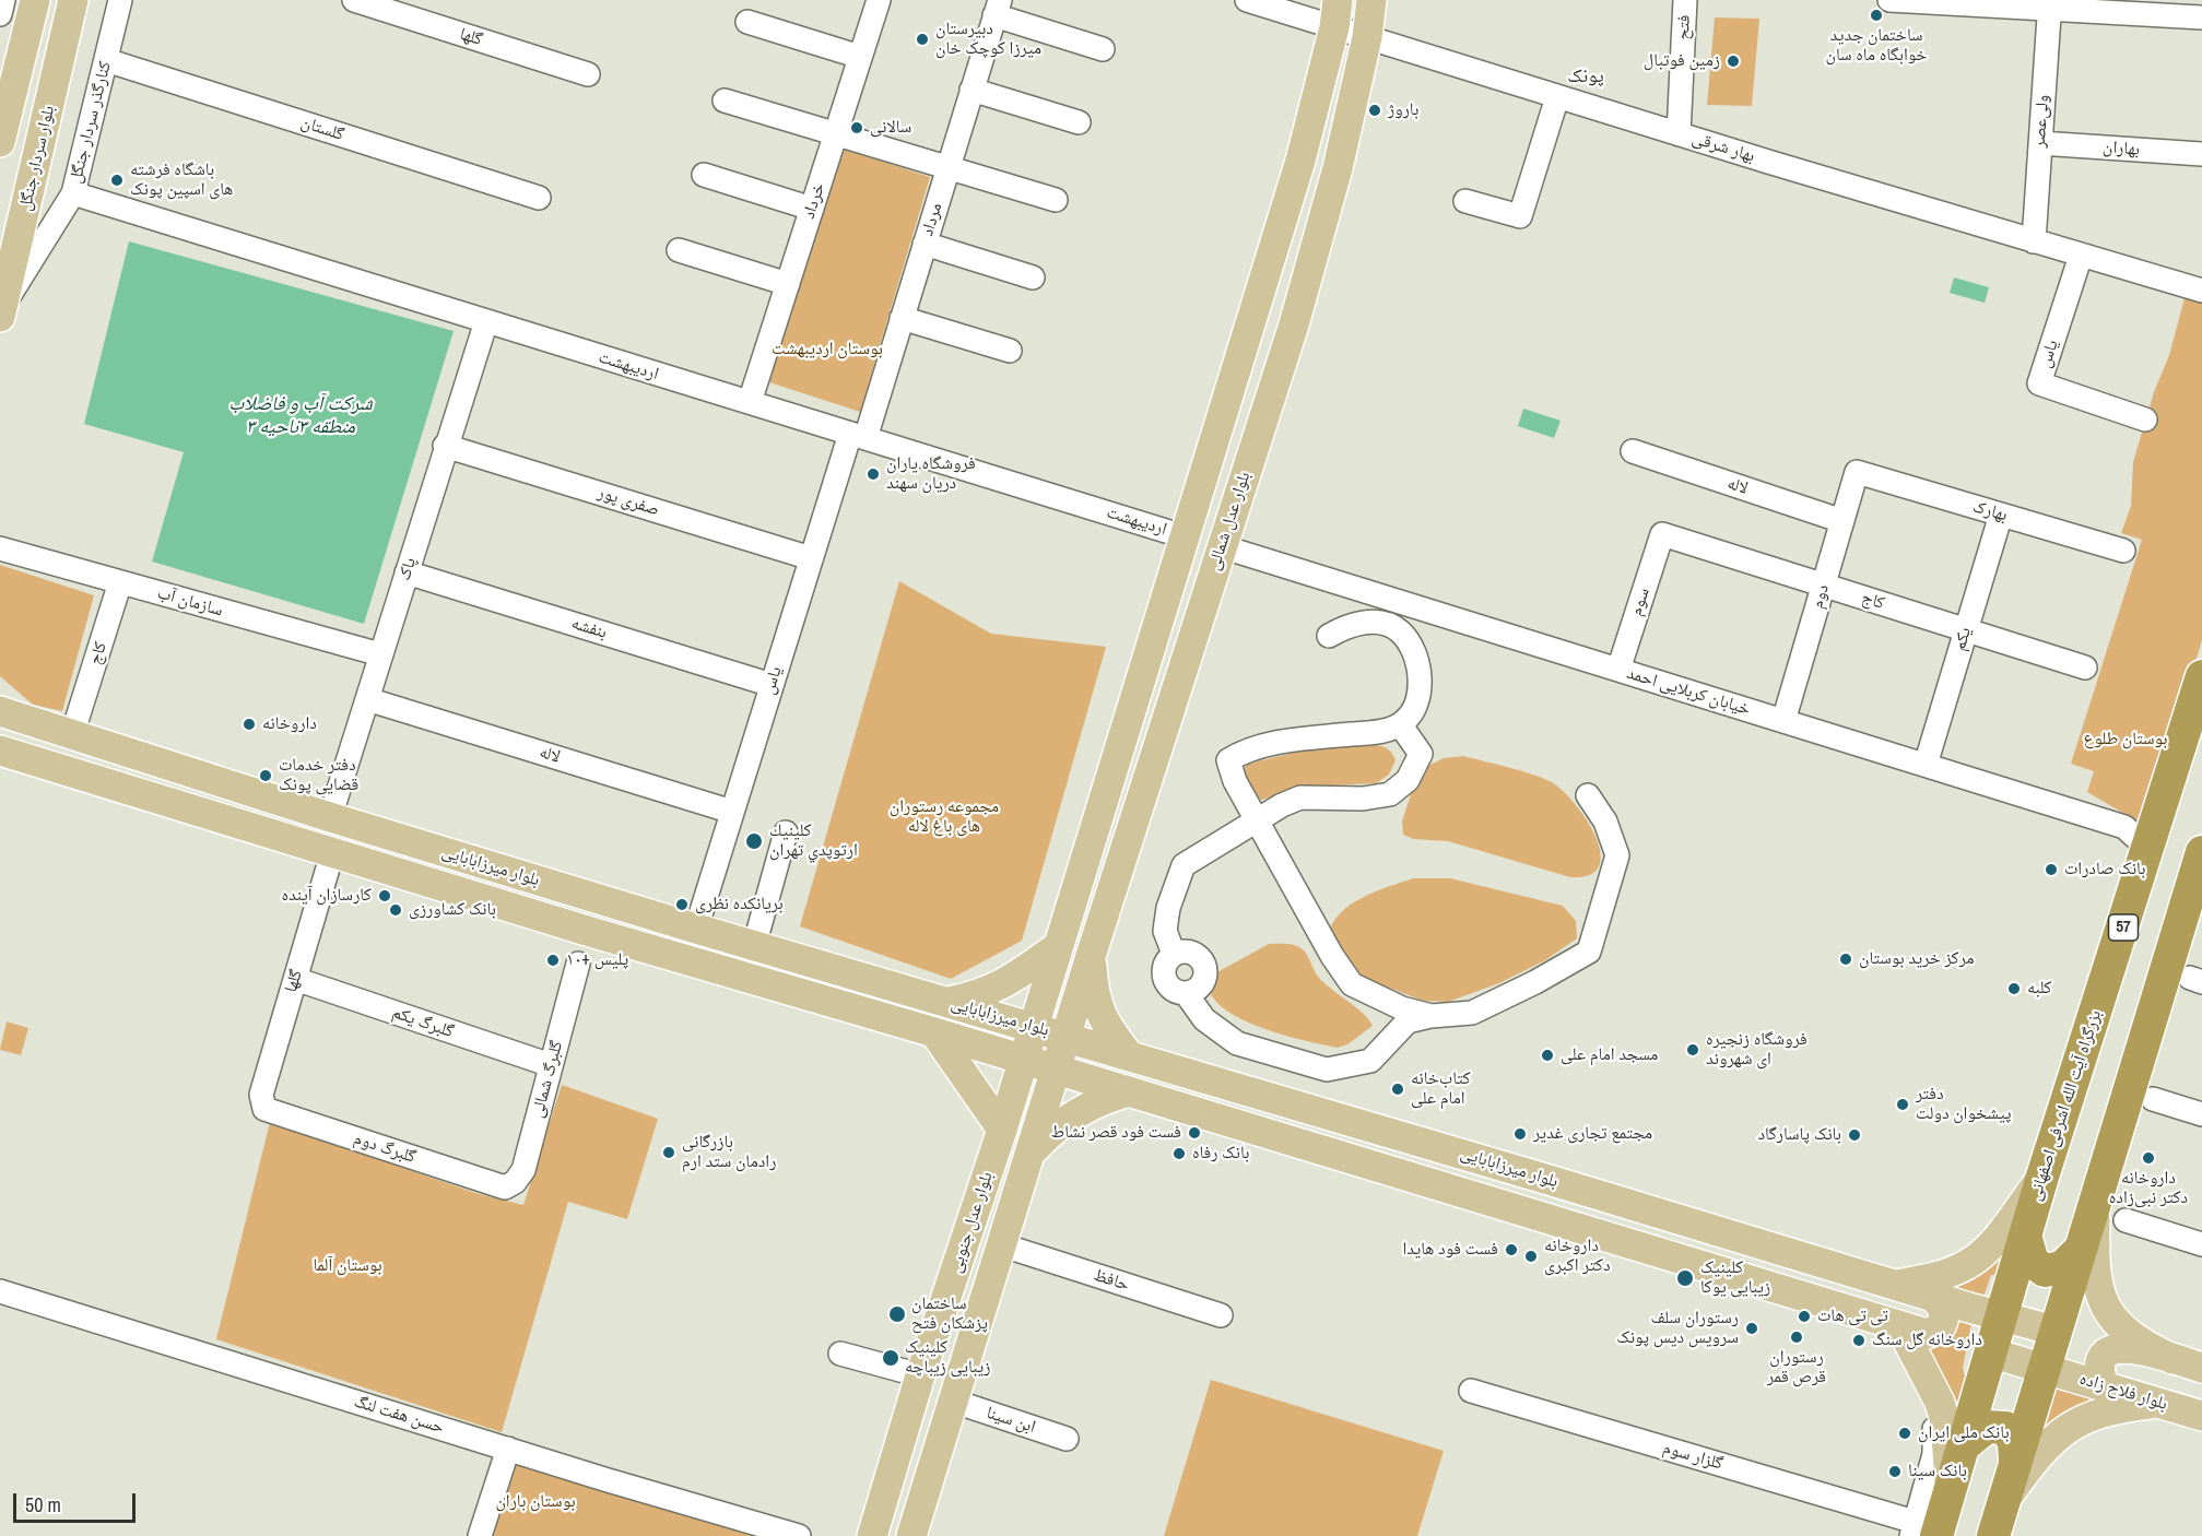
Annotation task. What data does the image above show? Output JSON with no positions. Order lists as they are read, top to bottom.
{
  "streets": {
    "highway": ["57", "بزرگراه آیت الله اشرفی اصفهانی"],
    "main road": [
      "بلوار سردار جنگل",
      "بلوار عدل شمالی",
      "بلوار میرزابابایی",
      "بلوار عدل جنوبی",
      "بلوار فلاح زاده"
    ],
    "street": [
      "فتح",
      "گلها",
      "ولی‌عصر",
      "کنارگذر سردار جنگل",
      "گلستان",
      "بهار شرقی",
      "بهاران",
      "خرداد",
      "مرداد",
      "یاس",
      "اردیبهشت",
      "لاله",
      "صفری پور",
      "بهارک",
      "پاک",
      "دوم",
      "کاج",
      "سازمان آب",
      "سوم",
      "بنفشه",
      "یکم",
      "خیابان کربلایی احمد",
      "گلبرگ یکم",
      "گلبرگ شمالی",
      "گلبرگ دوم",
      "حافظ",
      "حسن هفت لنگ",
      "ابن سینا",
      "گلزار سوم"
    ]
  },
  "crossings": [
    ["فتح", "بهار شرقی"],
    ["گلها", "بلوار میرزابابایی"],
    ["گلها", "گلبرگ یکم"],
    ["گلها", "گلبرگ دوم"],
    ["ولی‌عصر", "بهار شرقی"],
    ["ولی‌عصر", "بهاران"],
    ["کنارگذر سردار جنگل", "گلستان"],
    ["کنارگذر سردار جنگل", "بلوار سردار جنگل"],
    ["کنارگذر سردار جنگل", "اردیبهشت"],
    ["بهار شرقی", "یاس"],
    ["بهار شرقی", "بلوار عدل شمالی"],
    ["خرداد", "اردیبهشت"],
    ["مرداد", "یاس"],
    ["مرداد", "اردیبهشت"],
    ["یاس", "اردیبهشت"],
    ["یاس", "لاله"],
    ["یاس", "صفری پور"],
    ["یاس", "بنفشه"],
    ["یاس", "بلوار میرزابابایی"],
    ["اردیبهشت", "پاک"],
    ["لاله", "پاک"],
    ["لاله", "دوم"],
    ["صفری پور", "پاک"],
    ["بهارک", "دوم"],
    ["بهارک", "یکم"],
    ["بلوار عدل شمالی", "خیابان کربلایی احمد"],
    ["بلوار عدل شمالی", "بلوار میرزابابایی"],
    ["بلوار عدل شمالی", "بلوار عدل جنوبی"],
    ["پاک", "سازمان آب"],
    ["پاک", "بنفشه"],
    ["پاک", "بلوار میرزابابایی"],
    ["دوم", "کاج"],
    ["دوم", "خیابان کربلایی احمد"],
    ["کاج", "سازمان آب"],
    ["کاج", "سوم"],
    ["کاج", "یکم"],
    ["سوم", "خیابان کربلایی احمد"],
    ["یکم", "خیابان کربلایی احمد"],
    ["خیابان کربلایی احمد", "بزرگراه آیت الله اشرفی اصفهانی"],
    ["بلوار میرزابابایی", "بزرگراه آیت الله اشرفی اصفهانی"],
    ["بلوار میرزابابایی", "بلوار عدل جنوبی"],
    ["گلبرگ یکم", "گلبرگ شمالی"],
    ["گلبرگ شمالی", "گلبرگ دوم"],
    ["بزرگراه آیت الله اشرفی اصفهانی", "بلوار فلاح زاده"],
    ["بزرگراه آیت الله اشرفی اصفهانی", "گلزار سوم"],
    ["بلوار عدل جنوبی", "حافظ"],
    ["بلوار عدل جنوبی", "ابن سینا"]
  ],
  "districts": ["پونک"],
  "water": ["شرکت آب و فاضلاب منطقه ۳ناحیه ۳"],
  "parks": [
    "بوستان اردیبهشت",
    "بوستان طلوع",
    "مجموعه رستوران های باغ لاله",
    "بوستان آلما",
    "بوستان باران"
  ],
  "places": [
    "ساختمان جدید خوابگاه ماه سان",
    "دبیرستان میرزا کوچک خان",
    "زمین فوتبال",
    "باروژ",
    "سالانی",
    "باشگاه فرشته های اسپین پونک",
    "فروشگاه یاران دریان سهند",
    "داروخانه",
    "دفتر خدمات قضایی پونک",
    "كلينيك ارتوپدي تهران",
    "بانک صادرات",
    "کارسازان آینده",
    "بریانکده نظری",
    "بانک کشاورزی",
    "مرکز خرید بوستان",
    "پلیس +۱۰",
    "کلبه",
    "فروشگاه زنجیره ای شهروند",
    "مسجد امام علی",
    "کتاب‌خانه امام علی",
    "دفتر پیشخوان دولت",
    "فست فود قصر نشاط",
    "مجتمع تجاری غدیر",
    "بانک پاسارگاد",
    "بازرگانی رادمان ستد ارم",
    "بانک رفاه",
    "داروخانه دکتر نبی‌زاده",
    "فست فود هایدا",
    "داروخانه دکتر اکبری",
    "کلینیک زیبایی یوکا",
    "ساختمان پزشکان فتح",
    "تی تی هات",
    "رستوران سلف سرویس دیس پونک",
    "رستوران قرص قمر",
    "داروخانه گل سنگ",
    "کلینیک زیبایی زیباچه",
    "بانک ملی ایران",
    "بانک سینا"
  ],
  "scale_bar": "50 m"
}
